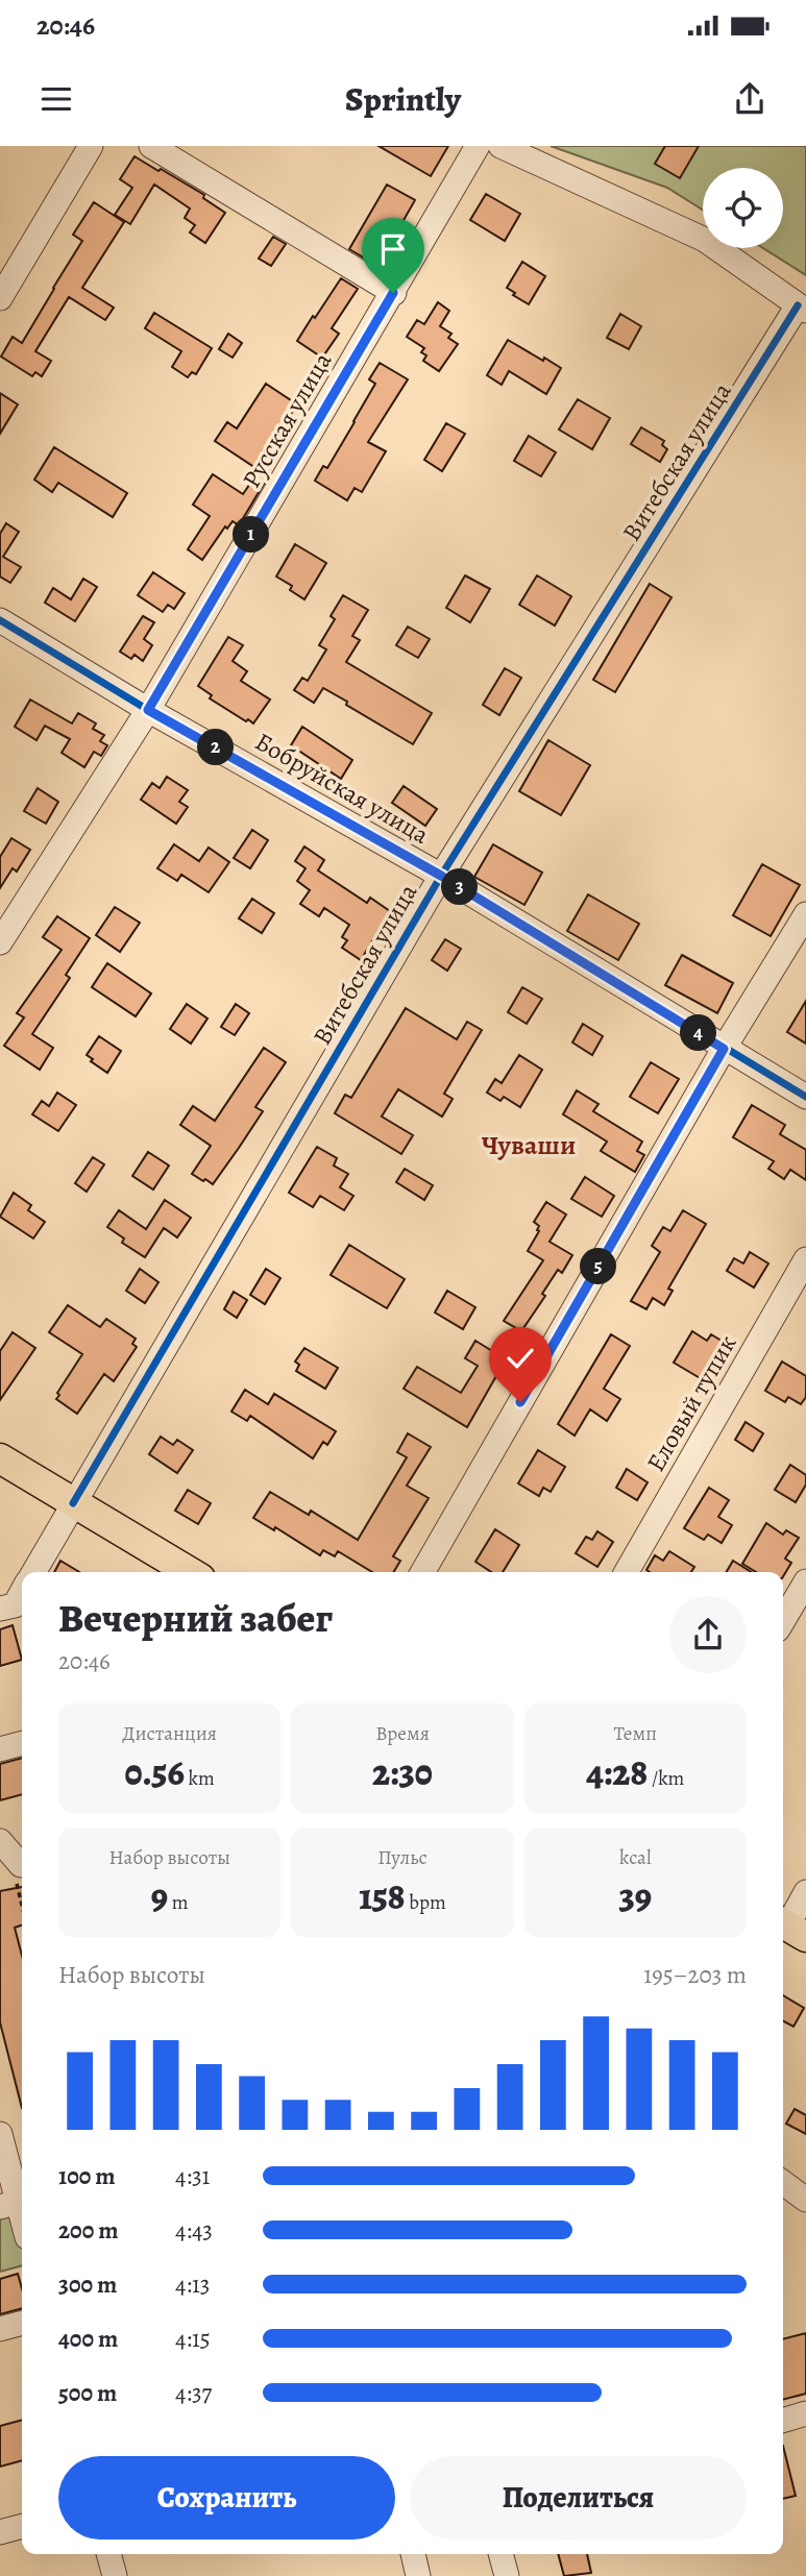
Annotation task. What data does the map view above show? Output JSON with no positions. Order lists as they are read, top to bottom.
{
  "streets": {
    "street": [
      "Русская улица",
      "Витебская улица",
      "Бобруйская улица",
      "Еловый тупик"
    ]
  },
  "crossings": [
    ["Русская улица", "Бобруйская улица"],
    ["Витебская улица", "Бобруйская улица"]
  ],
  "districts": ["Чуваши"],
  "page": {
    "status": "20:46",
    "header": "Sprintly",
    "pins": [
      "1",
      "2",
      "3",
      "4",
      "5"
    ],
    "heading": ["Вечерний забег", "20:46"],
    "stats": [
      ["Дистанция", "0.56 km"],
      ["Время", "2:30"],
      ["Темп", "4:28 /km"],
      ["Набор высоты", "9 m"],
      ["Пульс", "158 bpm"],
      ["kcal", "39"]
    ],
    "chart": ["Набор высоты", "195–203 m"],
    "list": [
      {
        "name": "100 m",
        "note": "4:31"
      },
      {
        "name": "200 m",
        "note": "4:43"
      },
      {
        "name": "300 m",
        "note": "4:13"
      },
      {
        "name": "400 m",
        "note": "4:15"
      },
      {
        "name": "500 m",
        "note": "4:37"
      }
    ],
    "buttons": ["Сохранить", "Поделиться"]
  }
}
